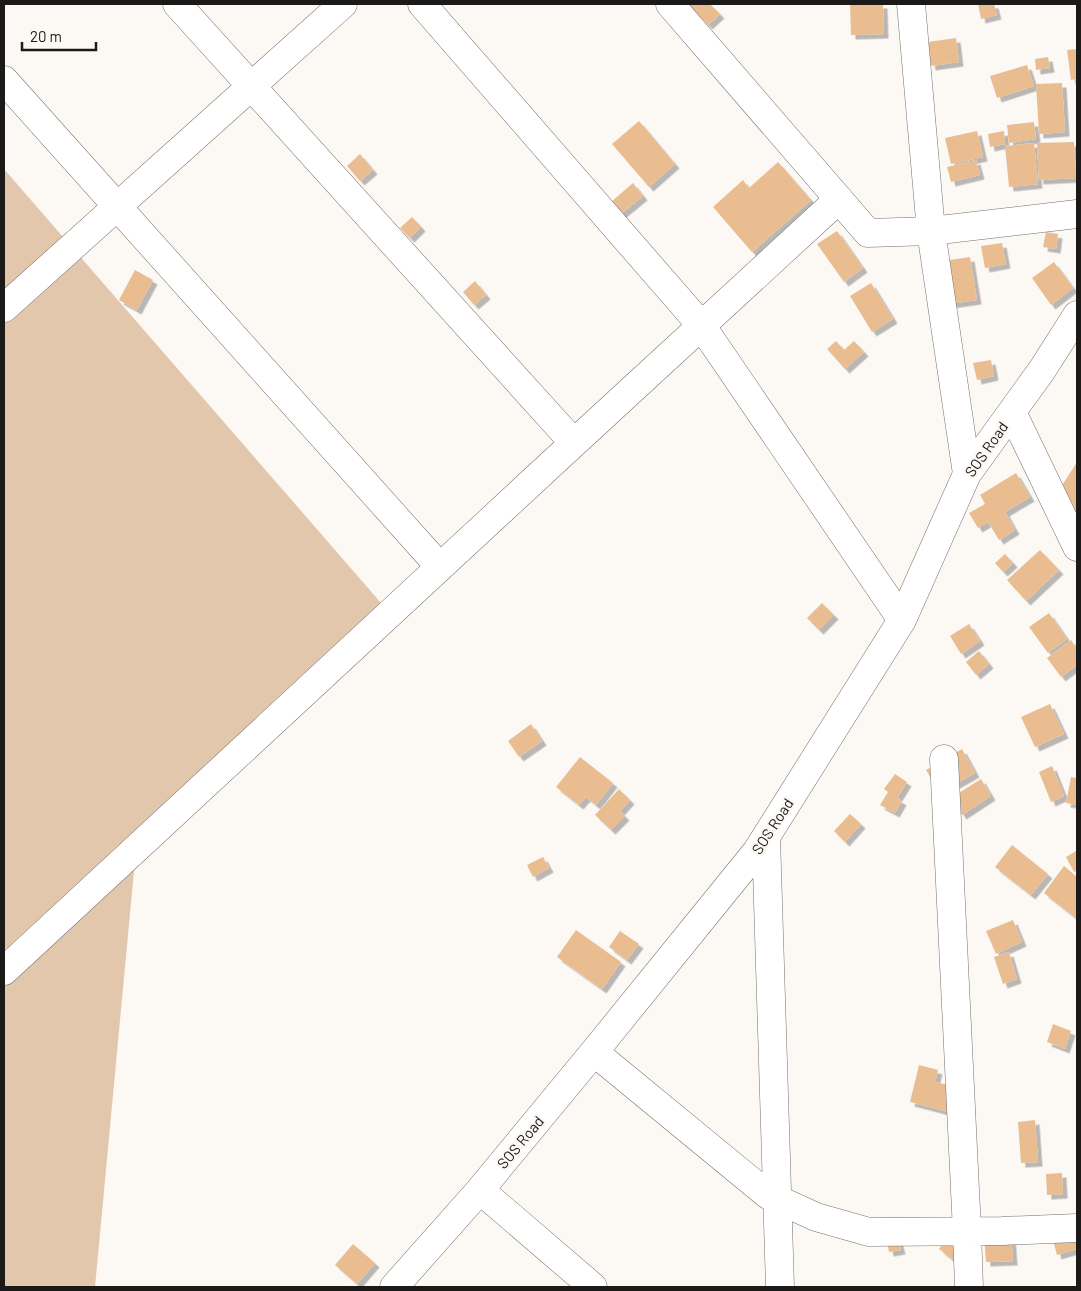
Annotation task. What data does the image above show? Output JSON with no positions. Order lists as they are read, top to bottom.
{
  "streets": {
    "street": ["SOS Road"]
  },
  "scale_bar": "20 m"
}
